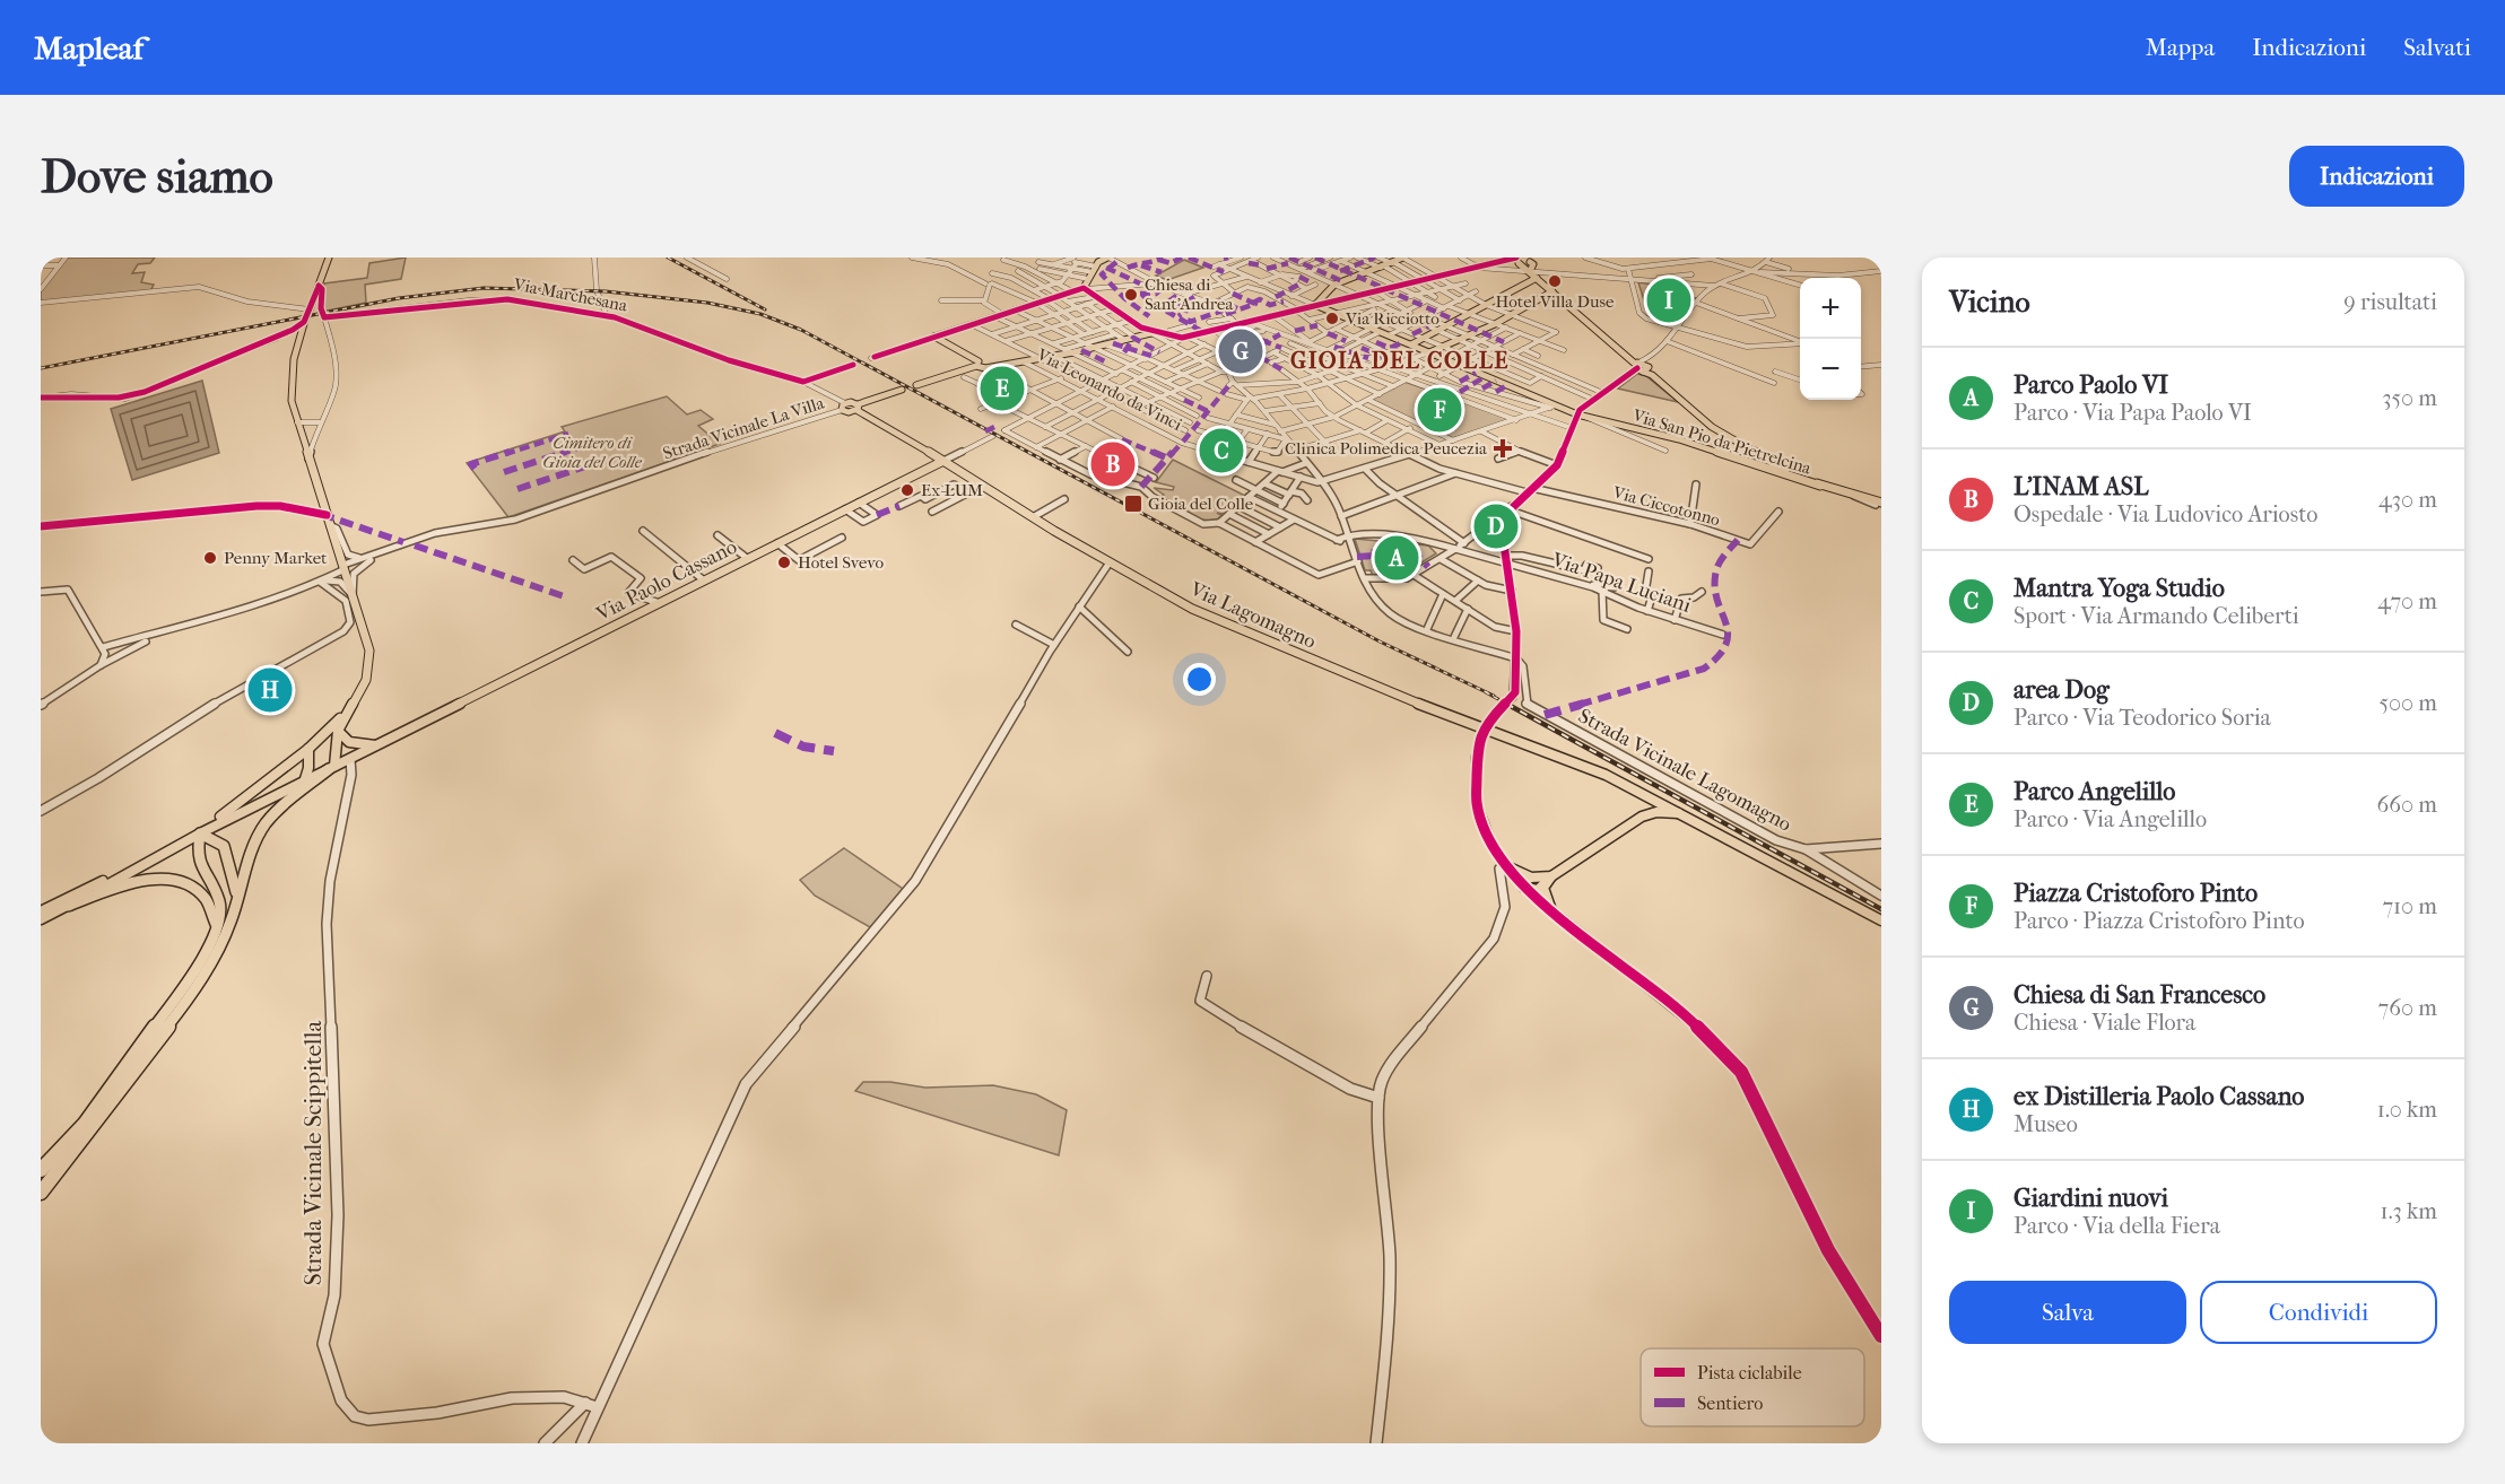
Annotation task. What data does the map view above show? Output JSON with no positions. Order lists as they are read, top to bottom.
{
  "streets": {
    "main road": ["Via San Pio da Pietrelcina", "Via Paolo Cassano", "Via Lagomagno"],
    "street": [
      "Via Marchesana",
      "Via Leonardo da Vinci",
      "Strada Vicinale La Villa",
      "Via Ciccotonno",
      "Via Papa Luciani",
      "Strada Vicinale Lagomagno",
      "Strada Vicinale Scippitella"
    ]
  },
  "crossings": [
    ["Via Paolo Cassano", "Via Lagomagno"],
    ["Via Paolo Cassano", "Strada Vicinale Scippitella"]
  ],
  "districts": ["GIOIA DEL COLLE"],
  "parks": ["Cimitero di Gioia del Colle"],
  "places": {
    "other": [
      "Hotel Villa Duse",
      "Chiesa di Sant'Andrea",
      "Via Ricciotto",
      "Ex-LUM",
      "Penny Market",
      "Hotel Svevo"
    ],
    "health": ["Clinica Polimedica Peucezia"],
    "transit": ["Gioia del Colle"]
  },
  "legend": ["Pista ciclabile", "Sentiero"],
  "page": {
    "header": "Mapleaf",
    "nav": ["Mappa", "Indicazioni", "Salvati"],
    "buttons": [
      "Indicazioni",
      ["Salva", "Condividi"]
    ],
    "title": "Dove siamo",
    "heading": ["Vicino", "9 risultati"],
    "pins": [
      "I",
      "G",
      "E",
      "F",
      "C",
      "B",
      "D",
      "A",
      "H"
    ],
    "map_buttons": ["+", "−"],
    "list": [
      {
        "mark": "A",
        "name": "Parco Paolo VI",
        "note": "Parco · Via Papa Paolo VI",
        "value": "350 m"
      },
      {
        "mark": "B",
        "name": "L'INAM ASL",
        "note": "Ospedale · Via Ludovico Ariosto",
        "value": "430 m"
      },
      {
        "mark": "C",
        "name": "Mantra Yoga Studio",
        "note": "Sport · Via Armando Celiberti",
        "value": "470 m"
      },
      {
        "mark": "D",
        "name": "area Dog",
        "note": "Parco · Via Teodorico Soria",
        "value": "500 m"
      },
      {
        "mark": "E",
        "name": "Parco Angelillo",
        "note": "Parco · Via Angelillo",
        "value": "660 m"
      },
      {
        "mark": "F",
        "name": "Piazza Cristoforo Pinto",
        "note": "Parco · Piazza Cristoforo Pinto",
        "value": "710 m"
      },
      {
        "mark": "G",
        "name": "Chiesa di San Francesco",
        "note": "Chiesa · Viale Flora",
        "value": "760 m"
      },
      {
        "mark": "H",
        "name": "ex Distilleria Paolo Cassano",
        "note": "Museo",
        "value": "1.0 km"
      },
      {
        "mark": "I",
        "name": "Giardini nuovi",
        "note": "Parco · Via della Fiera",
        "value": "1.3 km"
      }
    ]
  }
}
